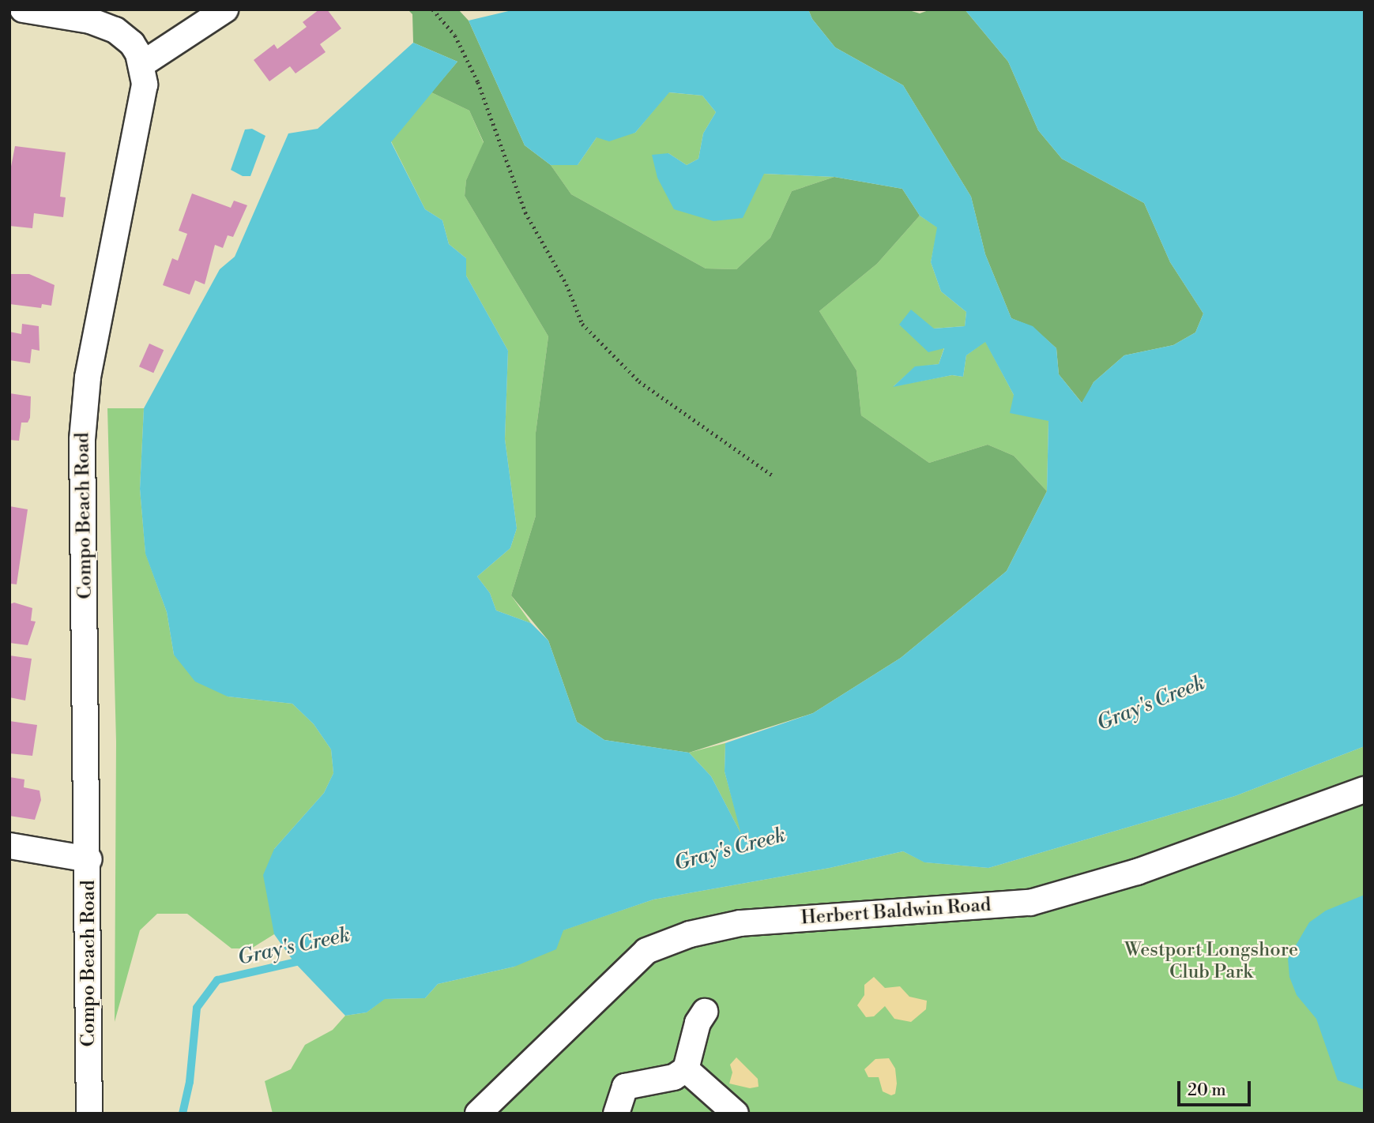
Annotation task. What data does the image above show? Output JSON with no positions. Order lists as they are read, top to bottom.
{
  "streets": {
    "street": ["Compo Beach Road", "Herbert Baldwin Road"]
  },
  "water": ["Gray's Creek"],
  "parks": ["Westport Longshore Club Park"],
  "scale_bar": "20 m"
}
